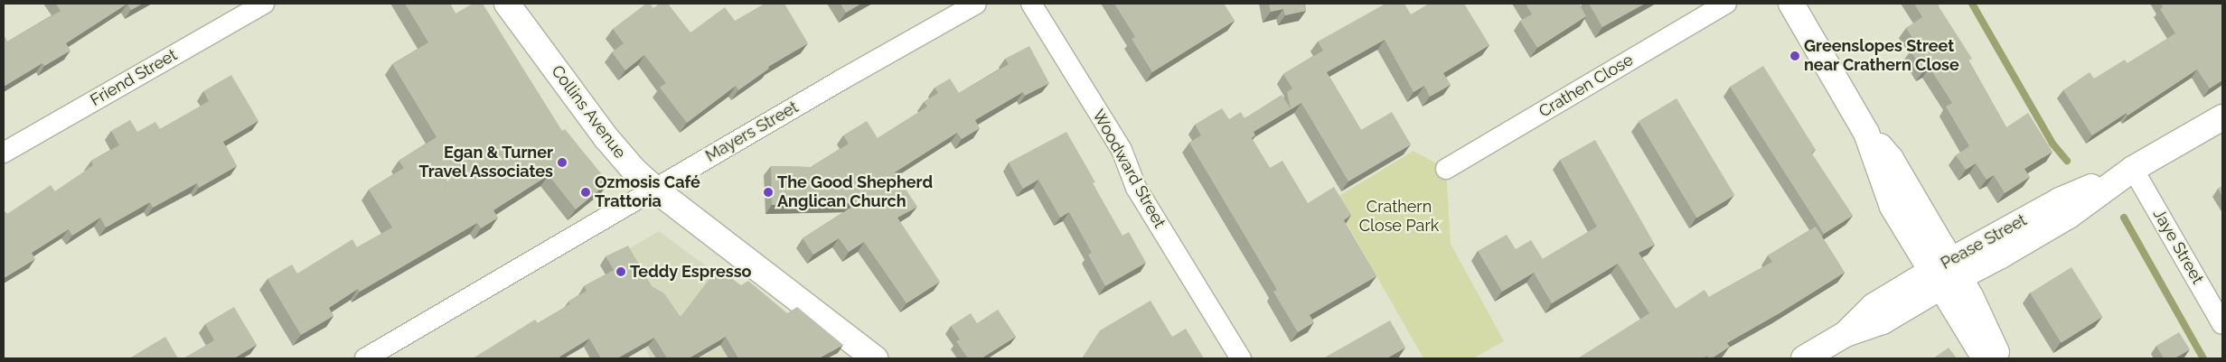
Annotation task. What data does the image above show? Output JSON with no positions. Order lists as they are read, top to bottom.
{
  "streets": {
    "street": [
      "Friend Street",
      "Crathen Close",
      "Collins Avenue",
      "Mayers Street",
      "Woodward Street",
      "Pease Street",
      "Jaye Street"
    ]
  },
  "crossings": [
    ["Collins Avenue", "Mayers Street"],
    ["Pease Street", "Jaye Street"]
  ],
  "parks": ["Crathern Close Park"],
  "places": [
    "Greenslopes Street near Crathern Close",
    "Egan & Turner Travel Associates",
    "Ozmosis Café Trattoria",
    "The Good Shepherd Anglican Church",
    "Teddy Espresso"
  ]
}
